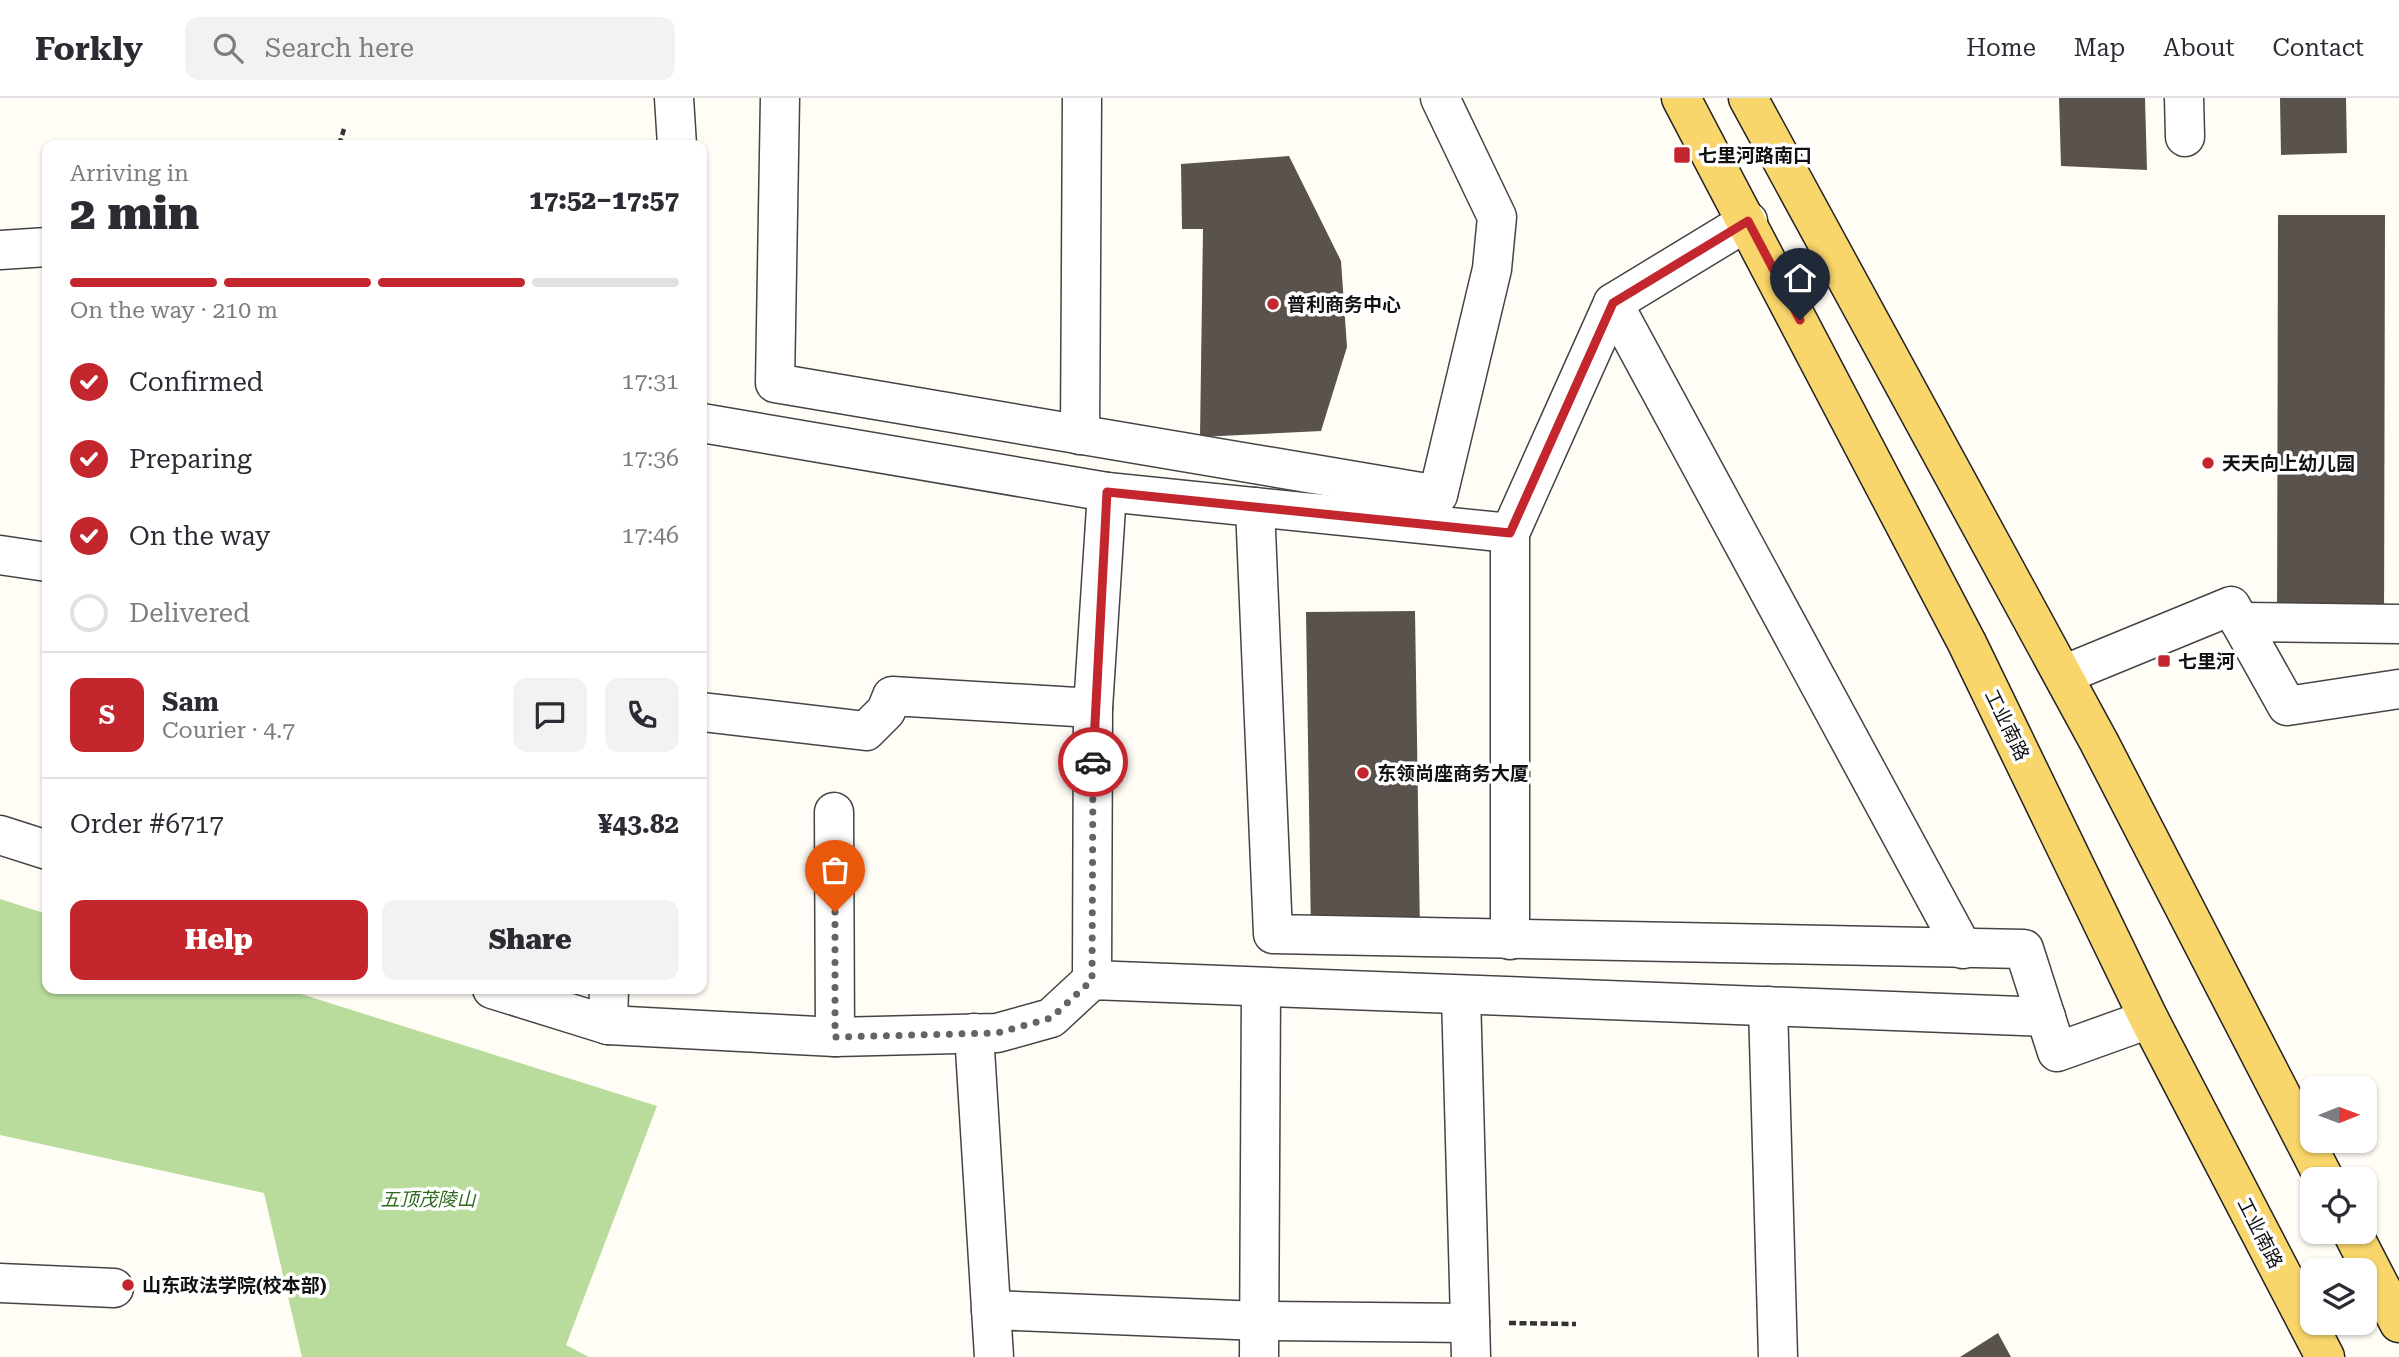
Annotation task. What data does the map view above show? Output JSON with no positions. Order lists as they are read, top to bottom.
{
  "streets": {
    "main road": ["工业南路"]
  },
  "parks": ["五顶茂陵山"],
  "places": {
    "transit": ["七里河路南口", "七里河"],
    "other": [
      "普利商务中心",
      "天天向上幼儿园",
      "东领尚座商务大厦",
      "山东政法学院(校本部)"
    ]
  },
  "north": "right",
  "page": {
    "header": "Forkly",
    "search": "Search here",
    "nav": [
      "Home",
      "Map",
      "About",
      "Contact"
    ],
    "heading": ["2 min", "Arriving in", "17:52–17:57"],
    "panel": [
      "Sam",
      "Courier · 4.7",
      "Order #6717",
      "¥43.82"
    ],
    "bar": "On the way · 210 m",
    "list": [
      ["Confirmed", "17:31"],
      ["Preparing", "17:36"],
      ["On the way", "17:46"],
      "Delivered"
    ],
    "round": "S",
    "buttons": ["Help", "Share"]
  }
}
